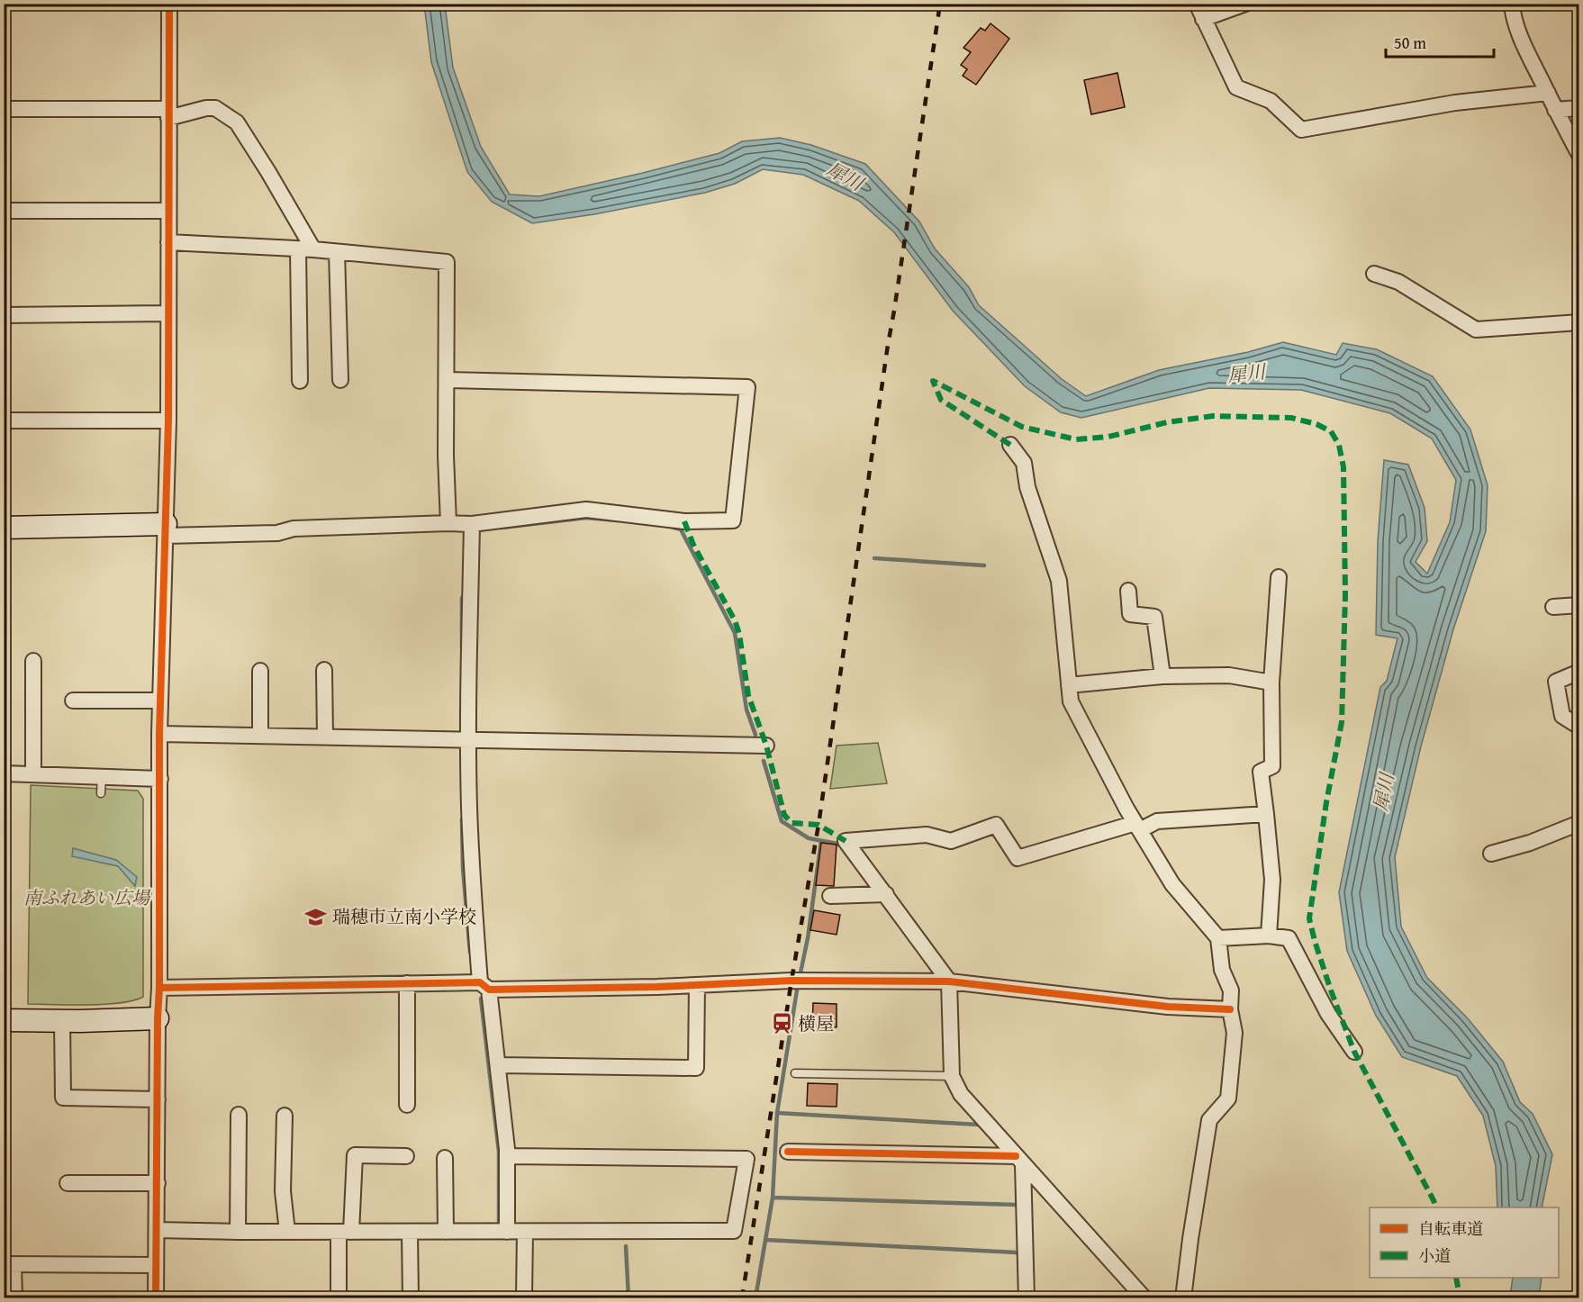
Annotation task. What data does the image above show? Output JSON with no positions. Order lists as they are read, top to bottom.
{
  "water": ["犀川"],
  "parks": ["南ふれあい広場"],
  "places": {
    "school or university": ["瑞穂市立南小学校"],
    "station": ["横屋"]
  },
  "legend": ["自転車道", "小道"],
  "scale_bar": "50 m"
}
